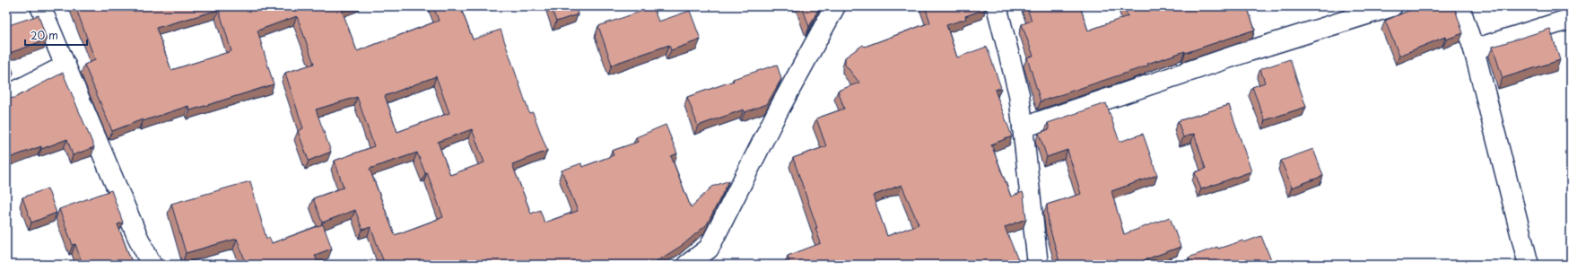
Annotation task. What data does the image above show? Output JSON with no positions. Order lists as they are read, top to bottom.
{
  "scale_bar": "20 m"
}
